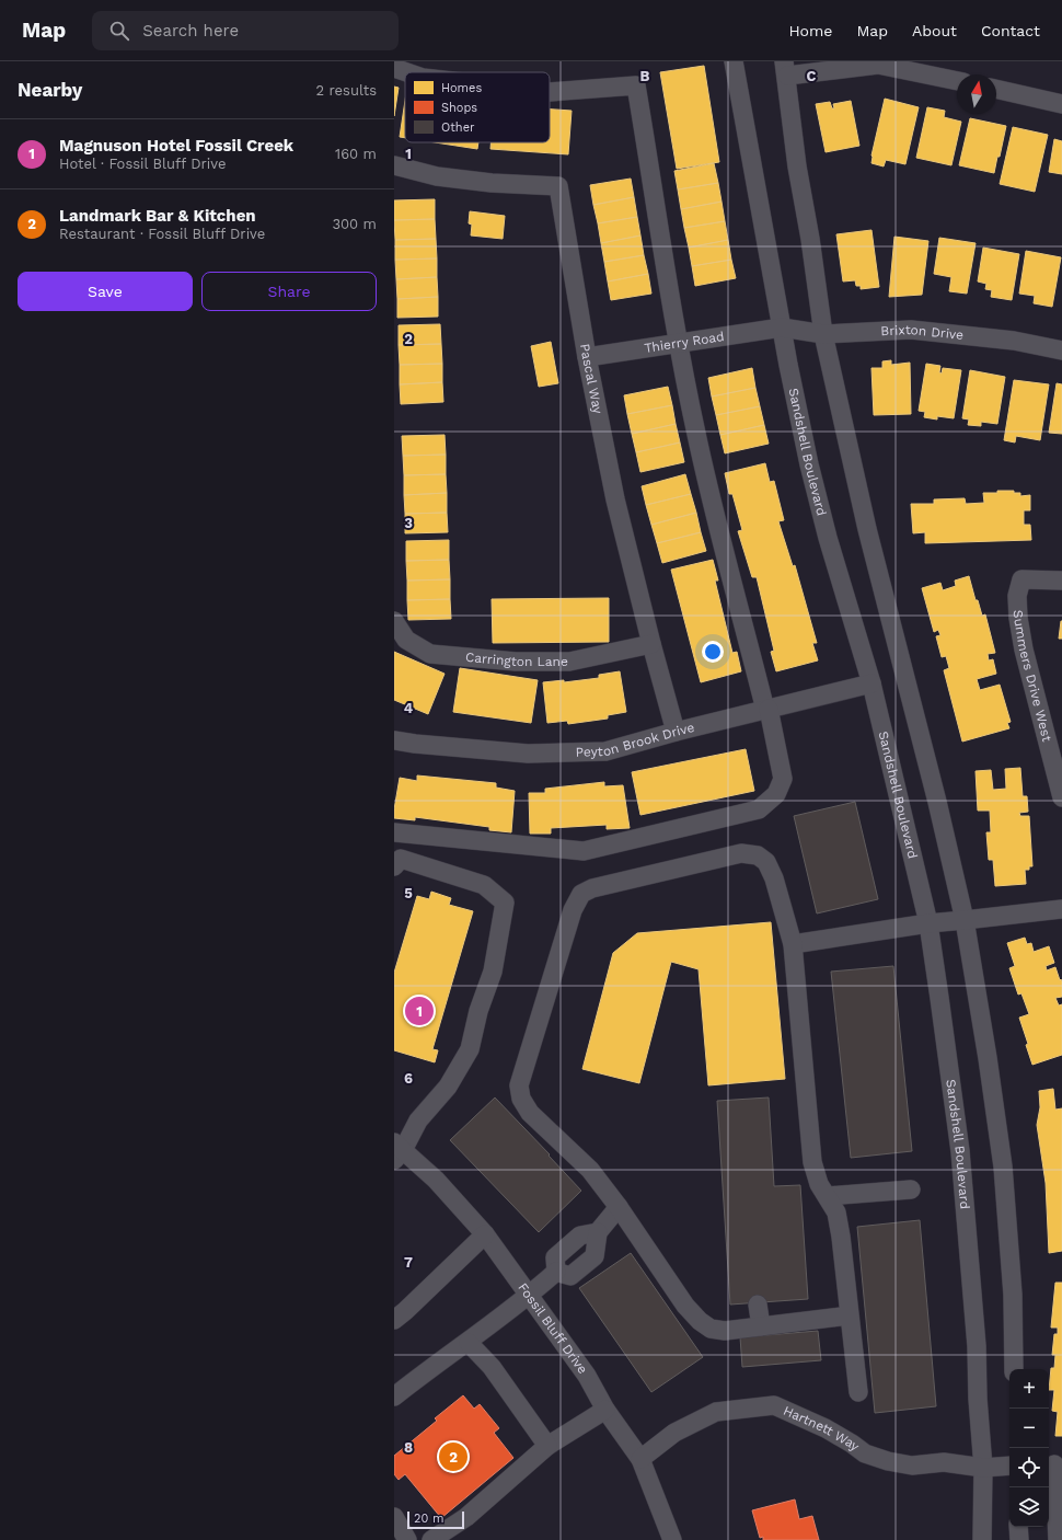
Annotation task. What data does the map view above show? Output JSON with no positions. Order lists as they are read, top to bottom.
{
  "streets": {
    "street": [
      "Brixton Drive",
      "Thierry Road",
      "Pascal Way",
      "Sandshell Boulevard",
      "Carrington Lane",
      "Summers Drive West",
      "Peyton Brook Drive",
      "Fossil Bluff Drive",
      "Hartnett Way"
    ]
  },
  "crossings": [
    ["Brixton Drive", "Thierry Road"],
    ["Brixton Drive", "Sandshell Boulevard"],
    ["Thierry Road", "Pascal Way"],
    ["Thierry Road", "Sandshell Boulevard"],
    ["Pascal Way", "Carrington Lane"],
    ["Pascal Way", "Peyton Brook Drive"],
    ["Sandshell Boulevard", "Peyton Brook Drive"],
    ["Sandshell Boulevard", "Hartnett Way"],
    ["Fossil Bluff Drive", "Hartnett Way"]
  ],
  "legend": ["Homes", "Shops", "Other"],
  "scale_bar": "20 m",
  "north": "top",
  "page": {
    "header": "Map",
    "search": "Search here",
    "nav": [
      "Home",
      "Map",
      "About",
      "Contact"
    ],
    "heading": ["Nearby", "2 results"],
    "list": [
      {
        "mark": "1",
        "name": "Magnuson Hotel Fossil Creek",
        "note": "Hotel · Fossil Bluff Drive",
        "value": "160 m"
      },
      {
        "mark": "2",
        "name": "Landmark Bar & Kitchen",
        "note": "Restaurant · Fossil Bluff Drive",
        "value": "300 m"
      }
    ],
    "buttons": ["Save", "Share"],
    "pins": ["1", "2"],
    "map_buttons": ["+", "−"],
    "scale": "20 m"
  },
  "grid": {
    "columns": ["B", "C"],
    "rows": [
      "1",
      "2",
      "3",
      "4",
      "5",
      "6",
      "7",
      "8"
    ]
  }
}
